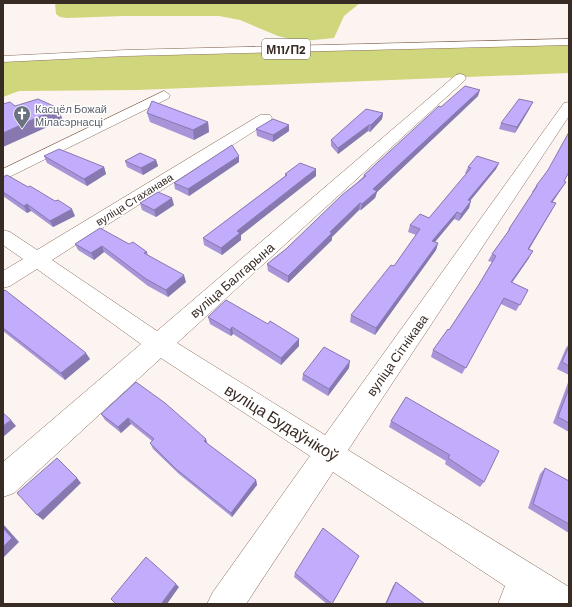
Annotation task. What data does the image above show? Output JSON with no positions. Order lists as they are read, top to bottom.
{
  "streets": {
    "main road": [
      "М11/П2",
      "вуліца Стаханава",
      "вуліца Балгарына",
      "вуліца Сітнікава",
      "вуліца Будаўнікоў"
    ]
  },
  "crossings": [
    ["вуліца Стаханава", "вуліца Будаўнікоў"],
    ["вуліца Балгарына", "вуліца Будаўнікоў"],
    ["вуліца Сітнікава", "вуліца Будаўнікоў"]
  ],
  "places": {
    "church": ["Касцёл Божай Міласэрнасці"]
  }
}
